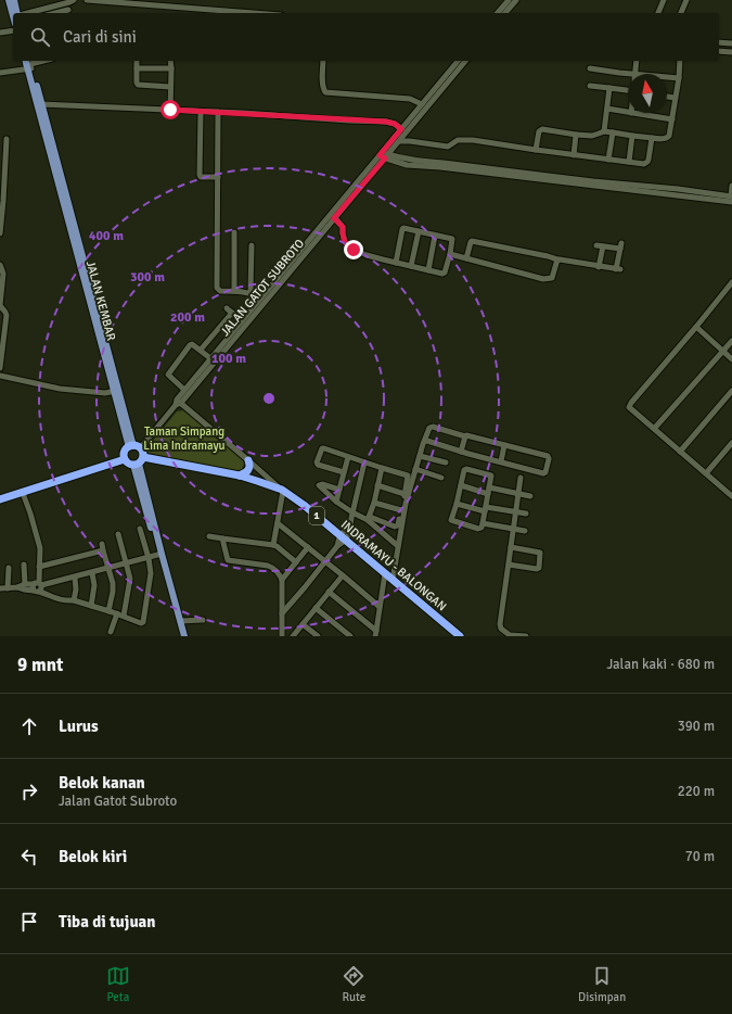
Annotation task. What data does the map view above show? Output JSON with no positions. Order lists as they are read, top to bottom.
{
  "streets": {
    "highway": ["1", "INDRAMAYU - BALONGAN"],
    "main road": ["JALAN KEMBAR"],
    "street": ["JALAN GATOT SUBROTO"]
  },
  "crossings": [
    ["JALAN GATOT SUBROTO", "JALAN KEMBAR"],
    ["JALAN GATOT SUBROTO", "1"],
    ["JALAN GATOT SUBROTO", "INDRAMAYU - BALONGAN"],
    ["JALAN KEMBAR", "1"],
    ["JALAN KEMBAR", "INDRAMAYU - BALONGAN"],
    ["1", "INDRAMAYU - BALONGAN"]
  ],
  "parks": ["Taman Simpang Lima Indramayu"],
  "north": "top",
  "page": {
    "search": "Cari di sini",
    "heading": ["9 mnt", "Jalan kaki · 680 m"],
    "list": [
      ["Lurus", "390 m"],
      ["Belok kanan", "Jalan Gatot Subroto", "220 m"],
      ["Belok kiri", "70 m"],
      "Tiba di tujuan"
    ],
    "nav": ["Peta", "Rute", "Disimpan"]
  },
  "rings": [
    "400 m",
    "300 m",
    "200 m",
    "100 m"
  ]
}
